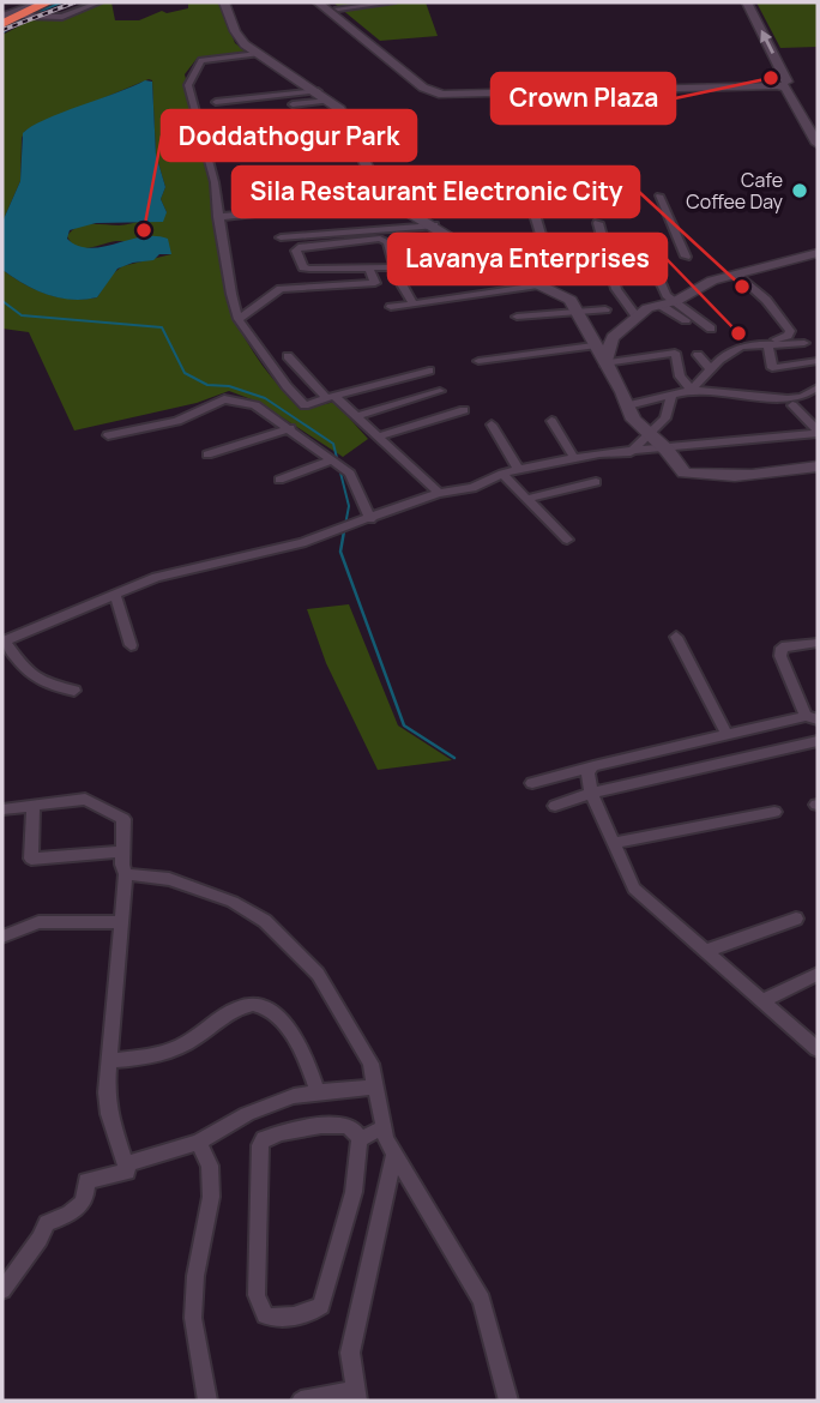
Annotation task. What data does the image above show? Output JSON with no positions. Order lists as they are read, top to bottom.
{
  "places": [
    "Crown Plaza",
    "Cafe Coffee Day",
    "Doddathogur Park",
    "Sila Restaurant Electronic City",
    "Lavanya Enterprises"
  ]
}
